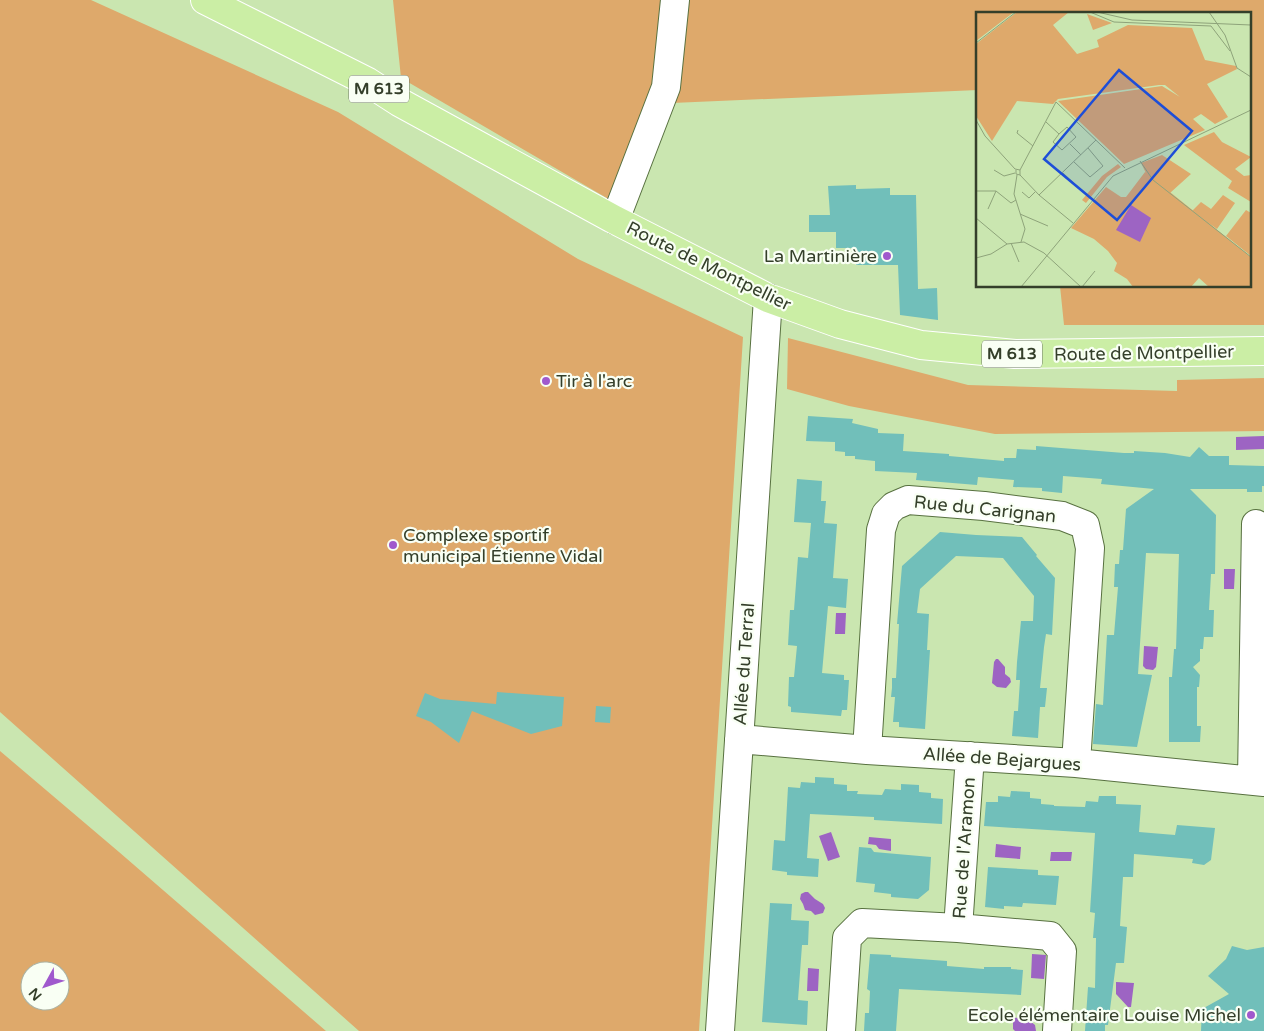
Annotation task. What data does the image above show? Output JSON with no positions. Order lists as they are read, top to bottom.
{
  "streets": {
    "main road": ["M 613", "Route de Montpellier"],
    "street": [
      "Rue du Carignan",
      "Allée du Terral",
      "Allée de Bejargues",
      "Rue de l'Aramon"
    ]
  },
  "crossings": [
    ["Route de Montpellier", "Allée du Terral"],
    ["Rue du Carignan", "Allée de Bejargues"],
    ["Allée du Terral", "Allée de Bejargues"],
    ["Allée de Bejargues", "Rue de l'Aramon"]
  ],
  "places": [
    "La Martinière",
    "Tir à l'arc",
    "Complexe sportif municipal Étienne Vidal",
    "Ecole élémentaire Louise Michel"
  ],
  "north": "bottom left"
}
